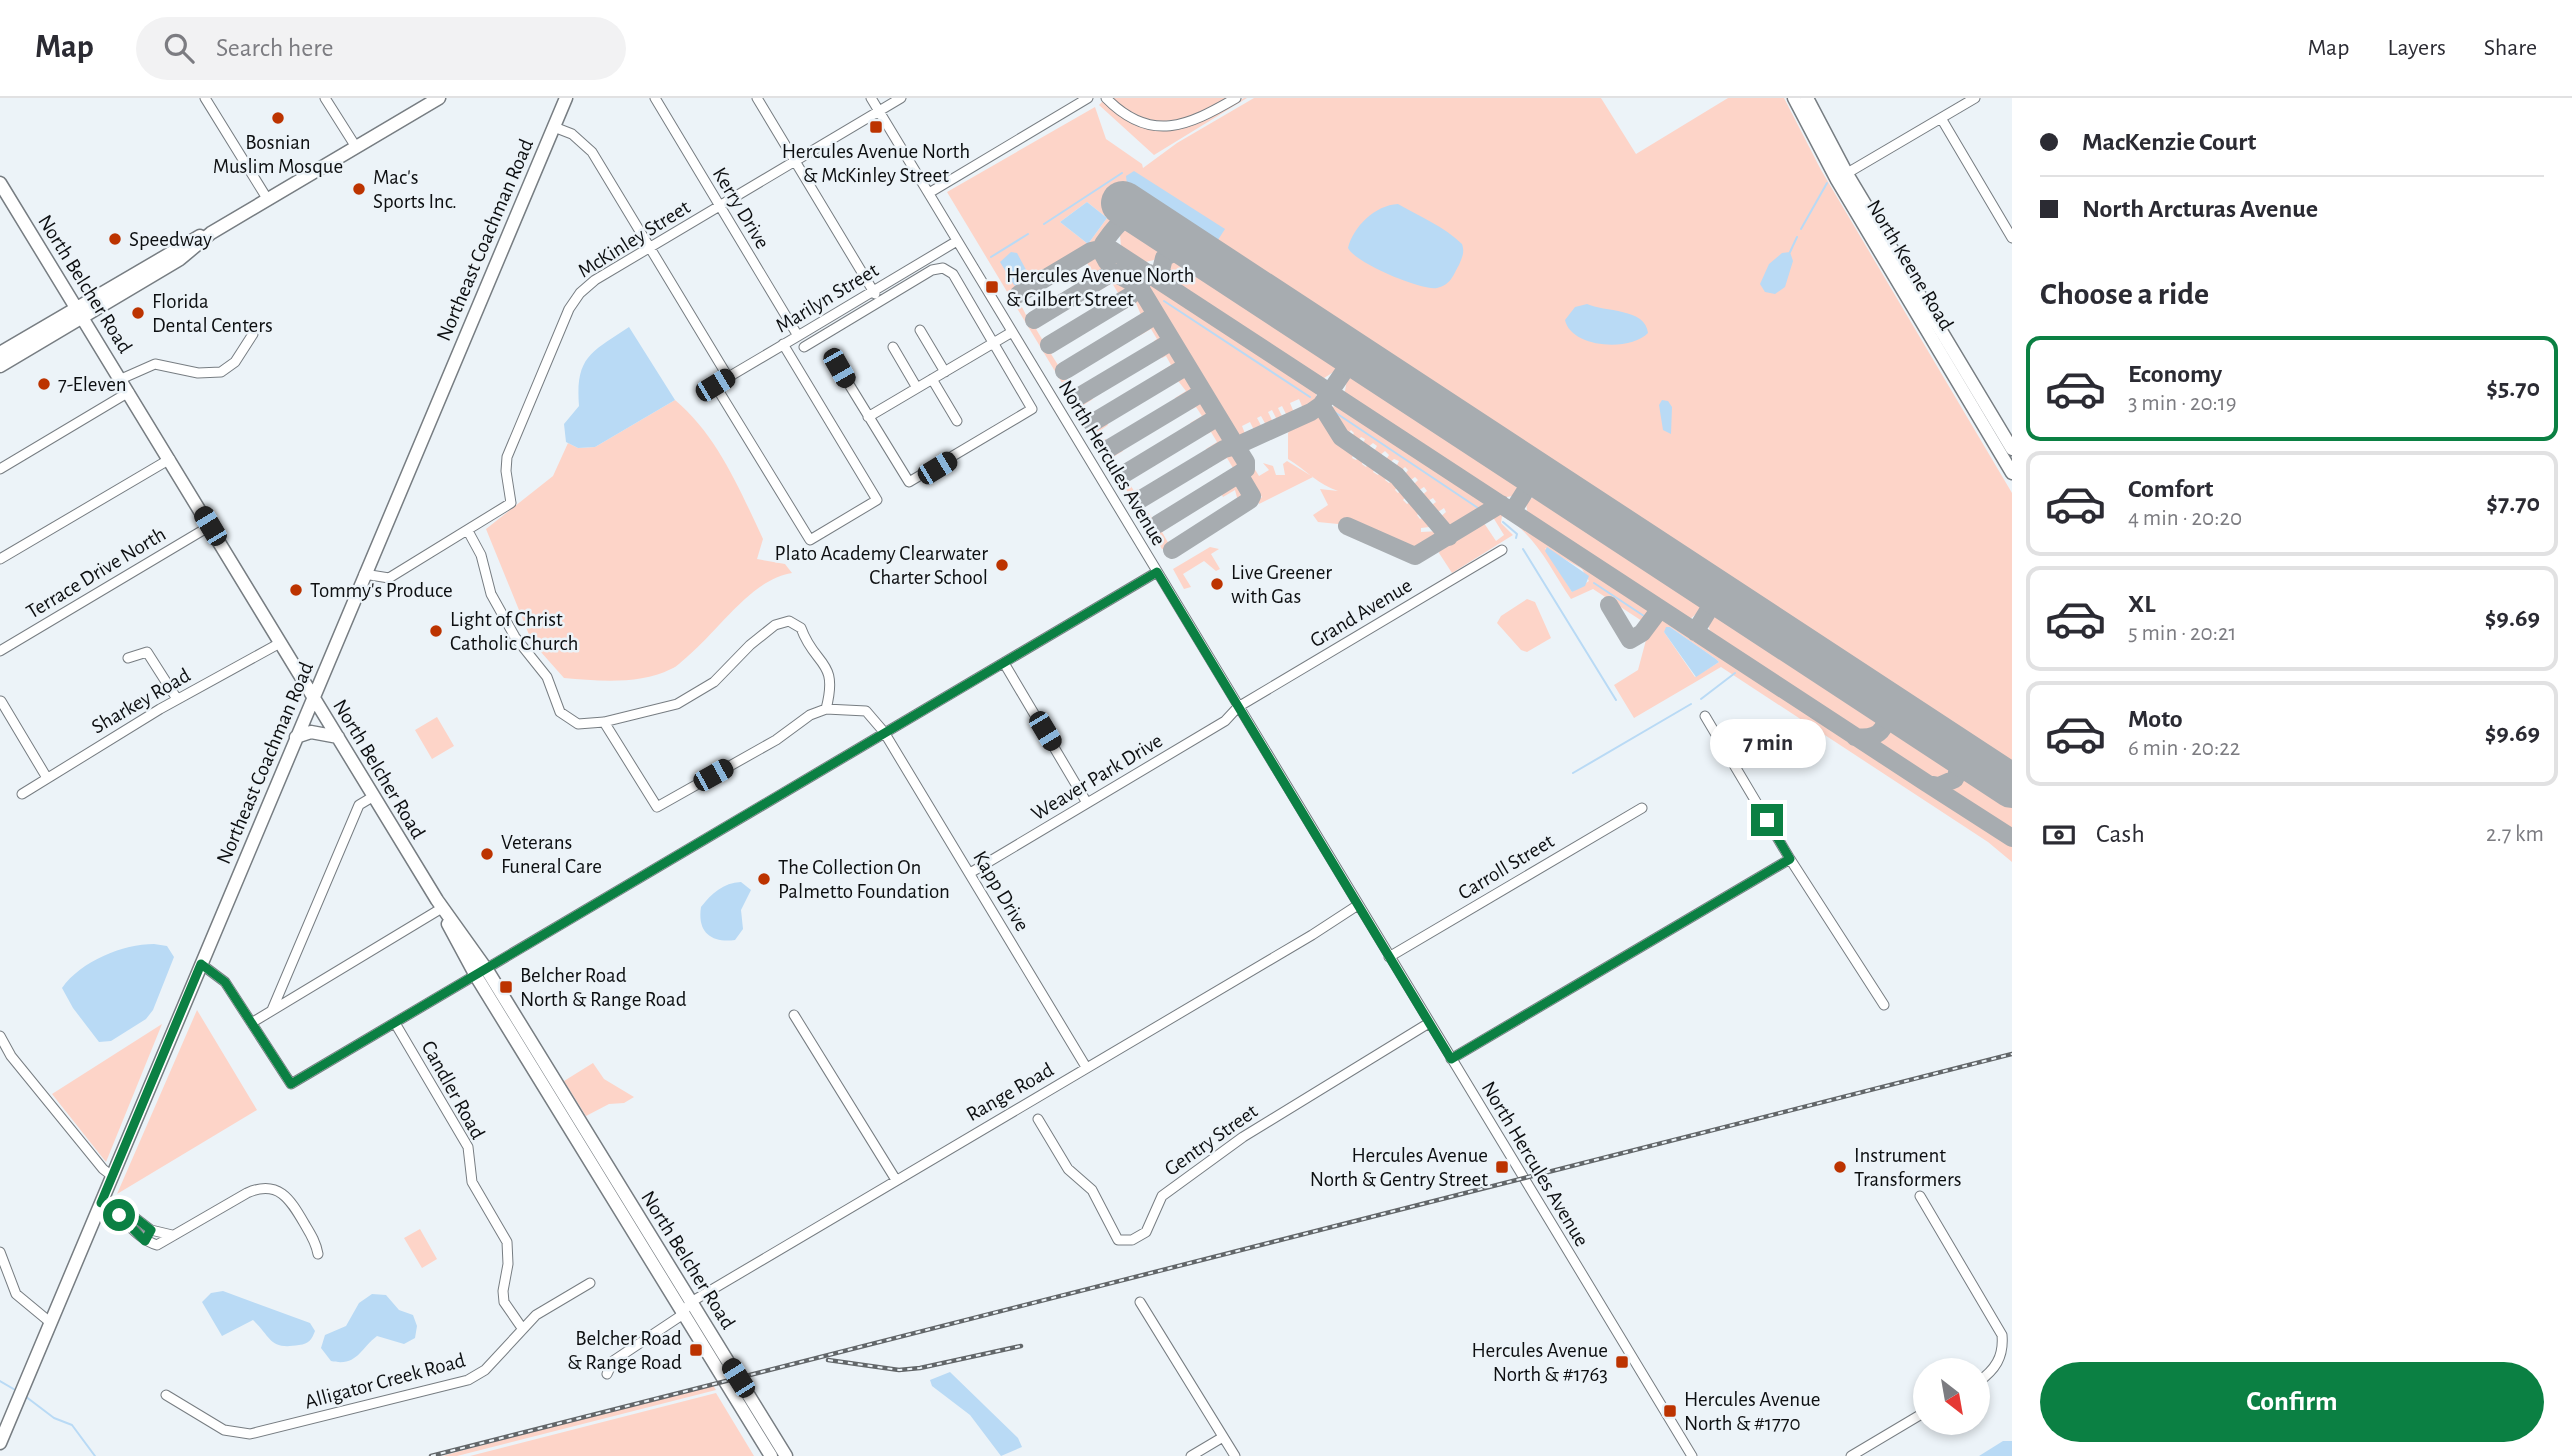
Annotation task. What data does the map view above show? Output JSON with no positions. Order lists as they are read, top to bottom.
{
  "streets": {
    "main road": ["Northeast Coachman Road", "North Keene Road", "North Belcher Road"],
    "street": [
      "Kerry Drive",
      "McKinley Street",
      "Marilyn Street",
      "North Hercules Avenue",
      "Terrace Drive North",
      "Grand Avenue",
      "Sharkey Road",
      "Weaver Park Drive",
      "Carroll Street",
      "Kapp Drive",
      "Candler Road",
      "Range Road",
      "Gentry Street",
      "Alligator Creek Road"
    ]
  },
  "crossings": [
    ["Kerry Drive", "McKinley Street"],
    ["Kerry Drive", "Marilyn Street"],
    ["McKinley Street", "North Hercules Avenue"],
    ["Northeast Coachman Road", "North Belcher Road"],
    ["North Belcher Road", "Terrace Drive North"],
    ["North Belcher Road", "Sharkey Road"],
    ["North Belcher Road", "Range Road"],
    ["Marilyn Street", "North Hercules Avenue"],
    ["North Hercules Avenue", "Grand Avenue"],
    ["North Hercules Avenue", "Weaver Park Drive"],
    ["North Hercules Avenue", "Carroll Street"],
    ["North Hercules Avenue", "Range Road"],
    ["North Hercules Avenue", "Gentry Street"],
    ["Grand Avenue", "Weaver Park Drive"],
    ["Weaver Park Drive", "Kapp Drive"],
    ["Kapp Drive", "Range Road"],
    ["Candler Road", "Alligator Creek Road"]
  ],
  "places": {
    "other": [
      "Bosnian Muslim Mosque",
      "Mac's Sports Inc.",
      "Speedway",
      "Florida Dental Centers",
      "7-Eleven",
      "Plato Academy Clearwater Charter School",
      "Live Greener with Gas",
      "Tommy's Produce",
      "Light of Christ Catholic Church",
      "Veterans Funeral Care",
      "The Collection On Palmetto Foundation",
      "Instrument Transformers"
    ],
    "transit": [
      "Hercules Avenue North & McKinley Street",
      "Hercules Avenue North & Gilbert Street",
      "Belcher Road North & Range Road",
      "Hercules Avenue North & Gentry Street",
      "Belcher Road & Range Road",
      "Hercules Avenue North & #1763",
      "Hercules Avenue North & #1770"
    ]
  },
  "north": "bottom right",
  "page": {
    "header": "Map",
    "search": "Search here",
    "nav": ["Map", "Layers", "Share"],
    "banner": ["MacKenzie Court", "North Arcturas Avenue"],
    "heading": "Choose a ride",
    "list": [
      {
        "name": "Economy",
        "note": "3 min · 20:19",
        "value": "$5.70"
      },
      {
        "name": "Comfort",
        "note": "4 min · 20:20",
        "value": "$7.70"
      },
      {
        "name": "XL",
        "note": "5 min · 20:21",
        "value": "$9.69"
      },
      {
        "name": "Moto",
        "note": "6 min · 20:22",
        "value": "$9.69"
      }
    ],
    "bubble": "7 min",
    "pay": ["Cash", "2.7 km"],
    "buttons": "Confirm"
  }
}
